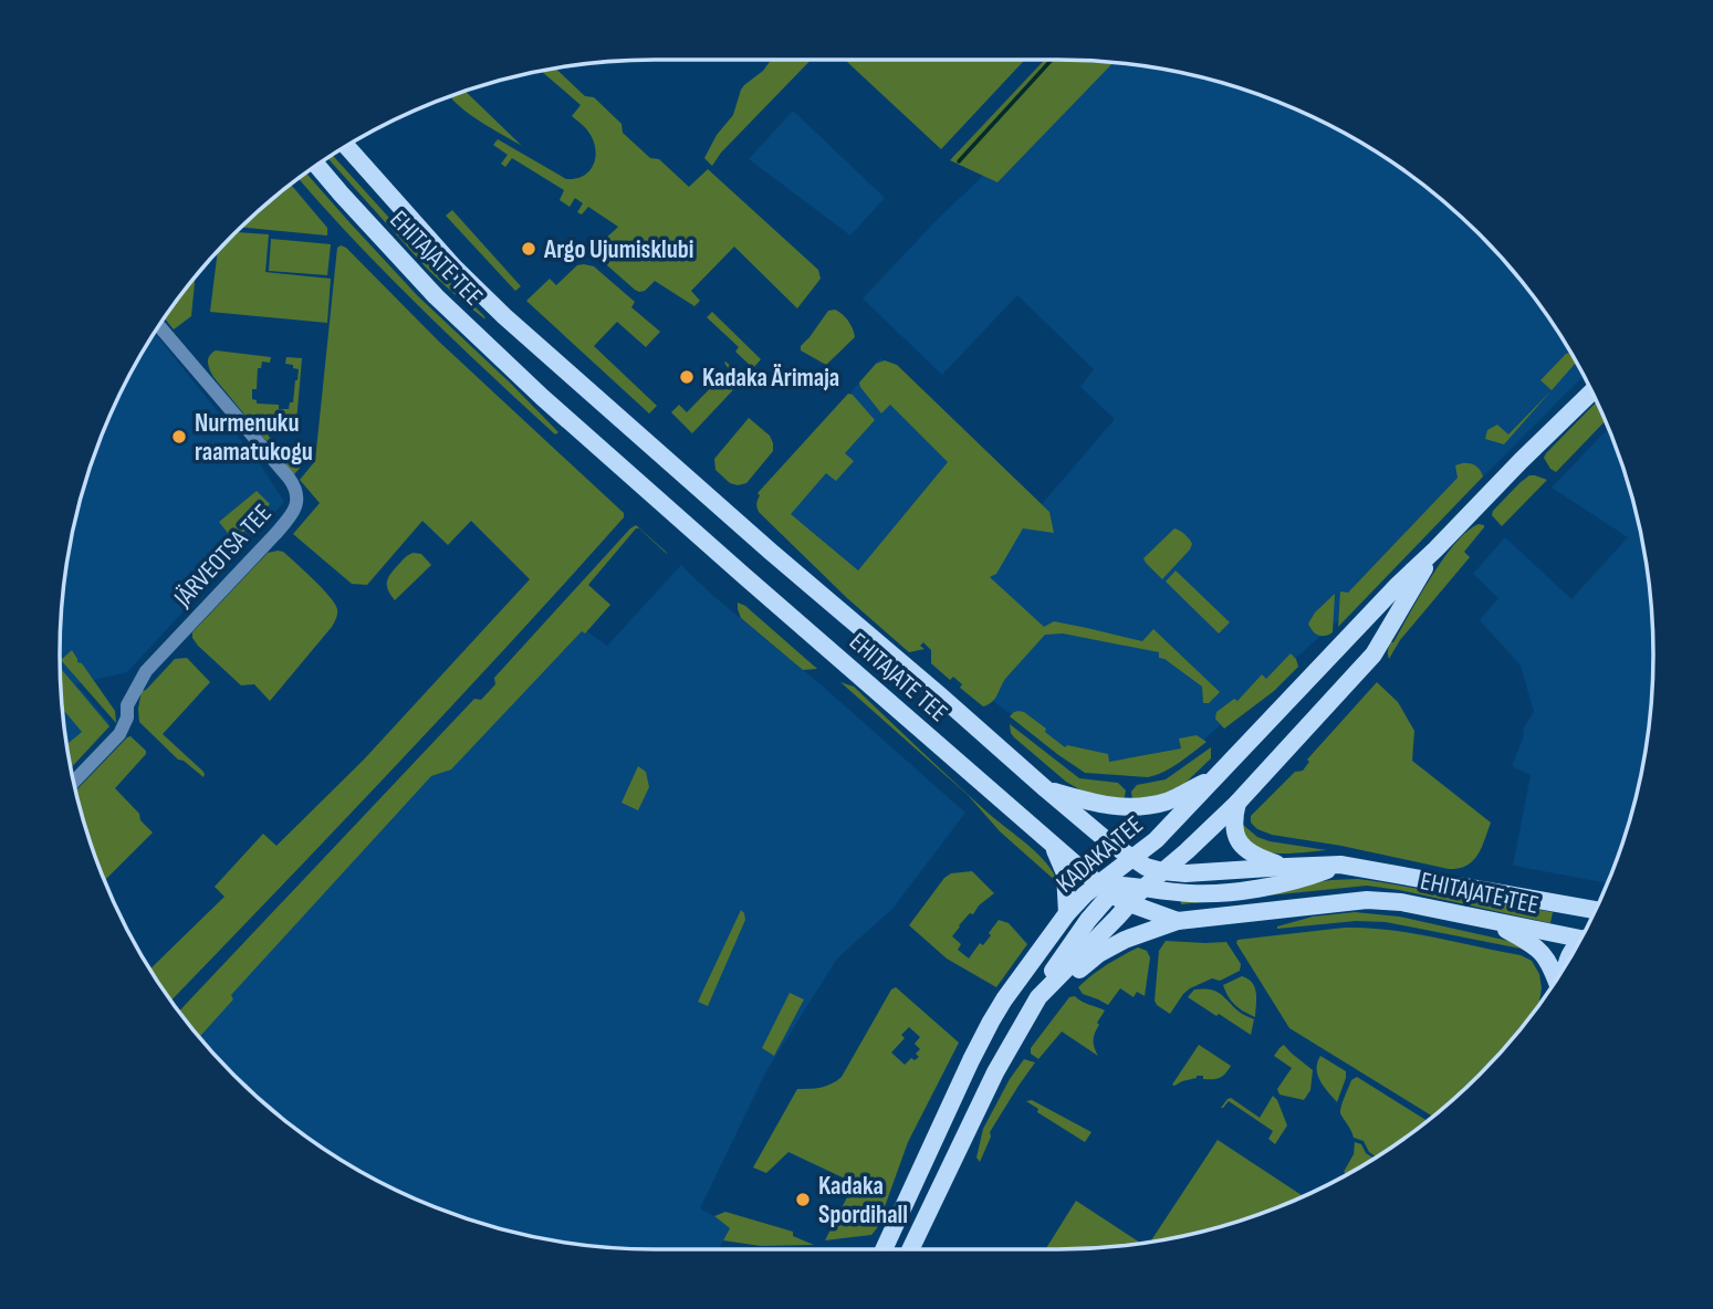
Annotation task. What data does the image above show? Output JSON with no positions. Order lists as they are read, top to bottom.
{
  "streets": {
    "main road": ["EHITAJATE TEE", "KADAKA TEE"],
    "street": ["JÄRVEOTSA TEE"]
  },
  "crossings": [
    ["EHITAJATE TEE", "KADAKA TEE"]
  ],
  "places": [
    "Argo Ujumisklubi",
    "Kadaka Ärimaja",
    "Nurmenuku raamatukogu",
    "Kadaka Spordihall"
  ]
}
